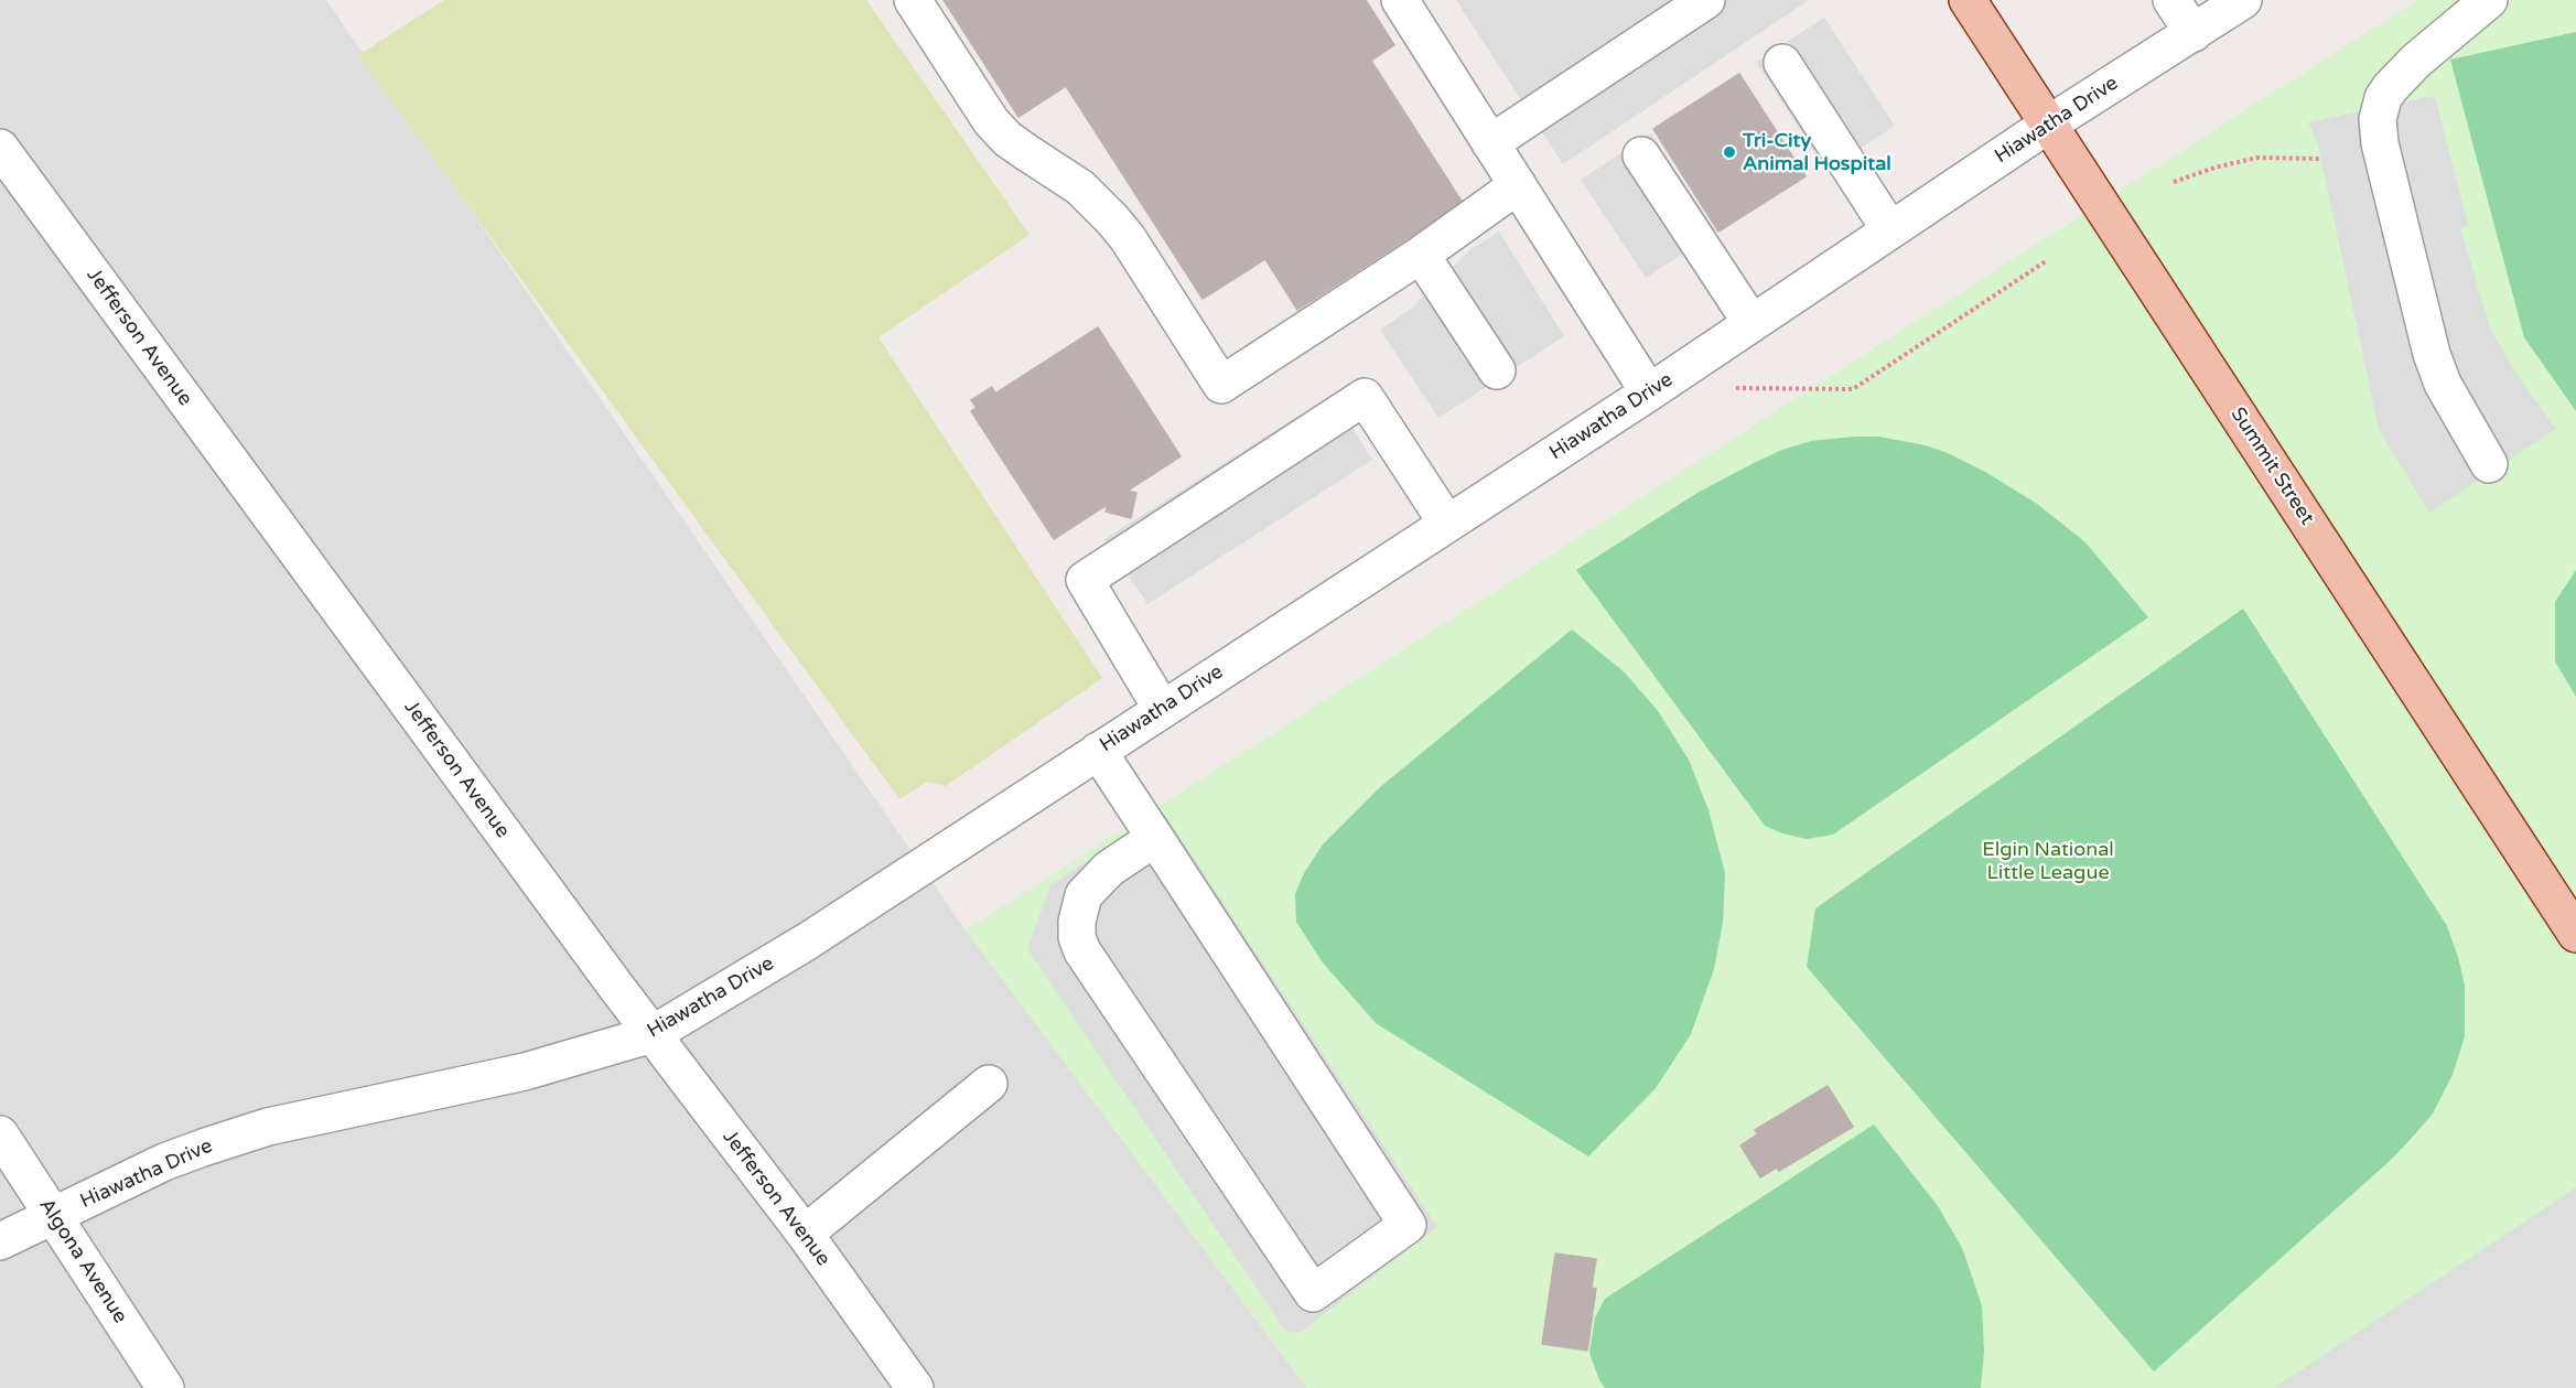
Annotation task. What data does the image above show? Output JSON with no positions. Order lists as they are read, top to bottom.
{
  "streets": {
    "main road": ["Summit Street"],
    "street": ["Hiawatha Drive", "Jefferson Avenue", "Algona Avenue"]
  },
  "crossings": [
    ["Hiawatha Drive", "Jefferson Avenue"],
    ["Hiawatha Drive", "Summit Street"],
    ["Hiawatha Drive", "Algona Avenue"]
  ],
  "parks": ["Elgin National Little League"],
  "places": ["Tri-City Animal Hospital"]
}
